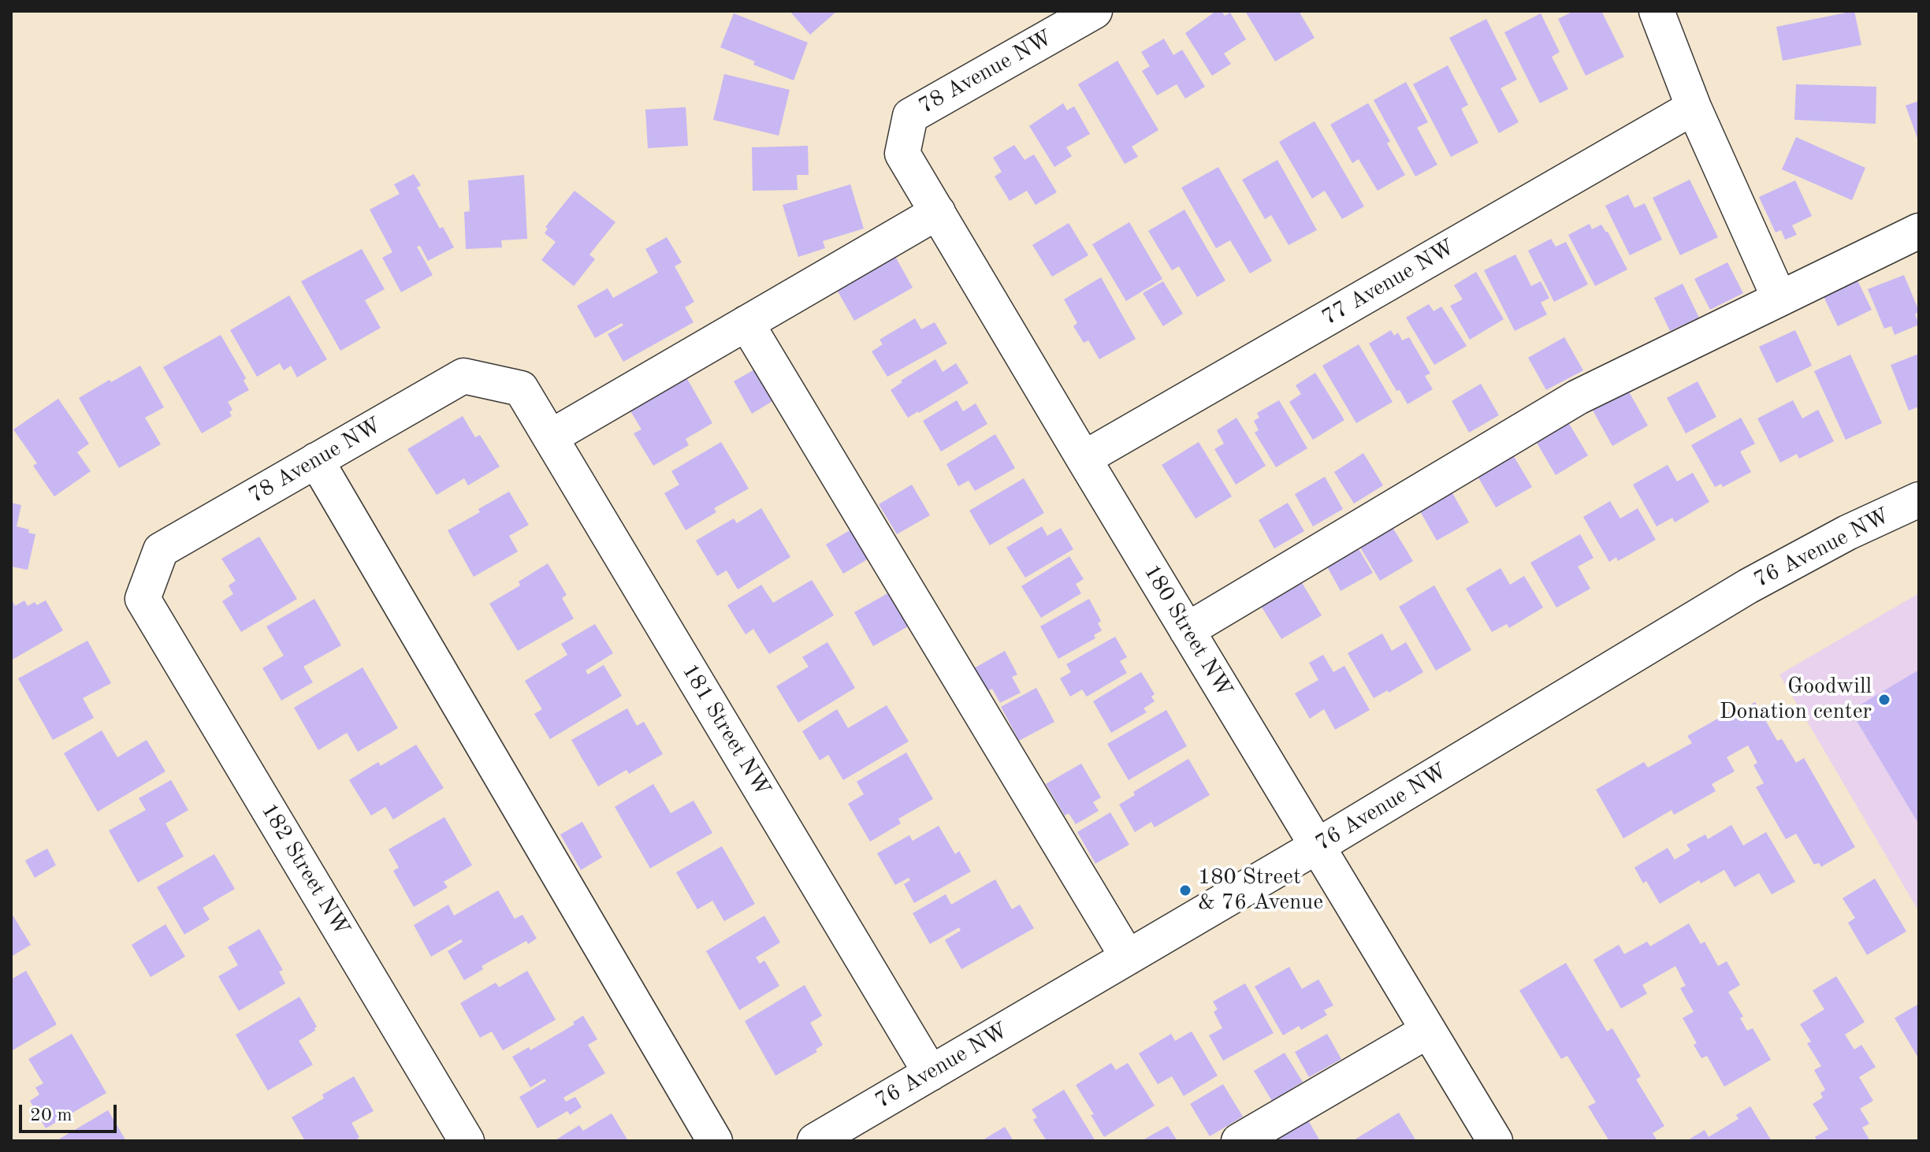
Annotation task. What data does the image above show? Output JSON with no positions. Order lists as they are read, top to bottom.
{
  "streets": {
    "street": [
      "78 Avenue NW",
      "77 Avenue NW",
      "76 Avenue NW",
      "180 Street NW",
      "181 Street NW",
      "182 Street NW"
    ]
  },
  "crossings": [
    ["78 Avenue NW", "180 Street NW"],
    ["78 Avenue NW", "181 Street NW"],
    ["78 Avenue NW", "182 Street NW"],
    ["77 Avenue NW", "180 Street NW"],
    ["76 Avenue NW", "180 Street NW"],
    ["76 Avenue NW", "181 Street NW"]
  ],
  "places": ["Goodwill Donation center", "180 Street & 76 Avenue"],
  "scale_bar": "20 m"
}
